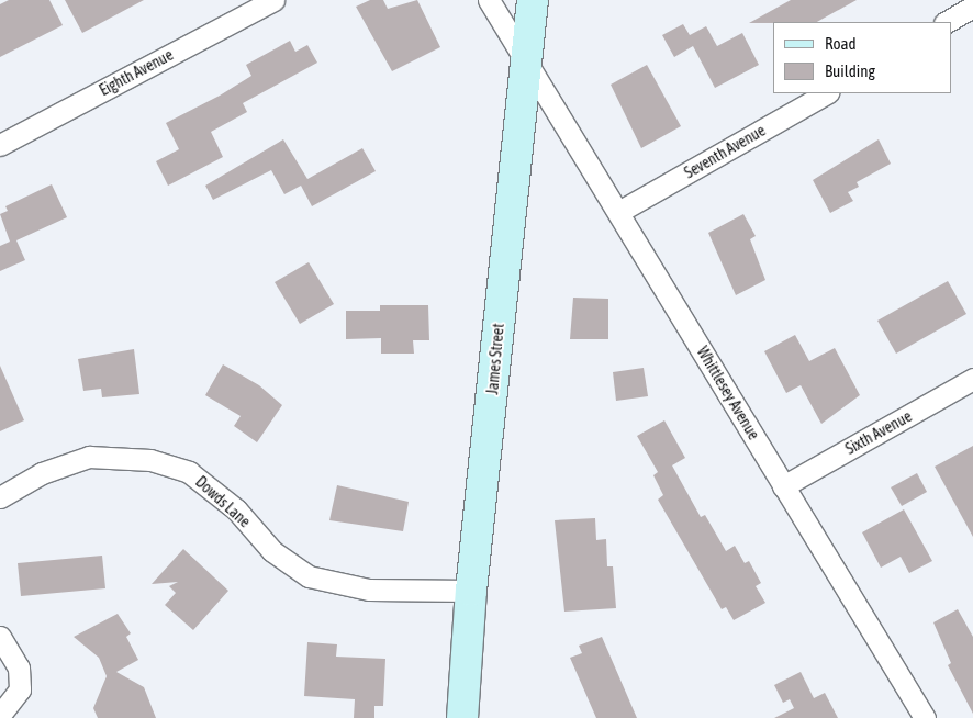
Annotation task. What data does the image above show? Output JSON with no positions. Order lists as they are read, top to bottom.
{
  "streets": {
    "main road": ["James Street"],
    "street": [
      "Eighth Avenue",
      "Seventh Avenue",
      "Whittlesey Avenue",
      "Sixth Avenue",
      "Dowds Lane"
    ]
  },
  "crossings": [
    ["Seventh Avenue", "Whittlesey Avenue"],
    ["James Street", "Whittlesey Avenue"],
    ["James Street", "Dowds Lane"],
    ["Whittlesey Avenue", "Sixth Avenue"]
  ],
  "legend": ["Road", "Building"]
}
